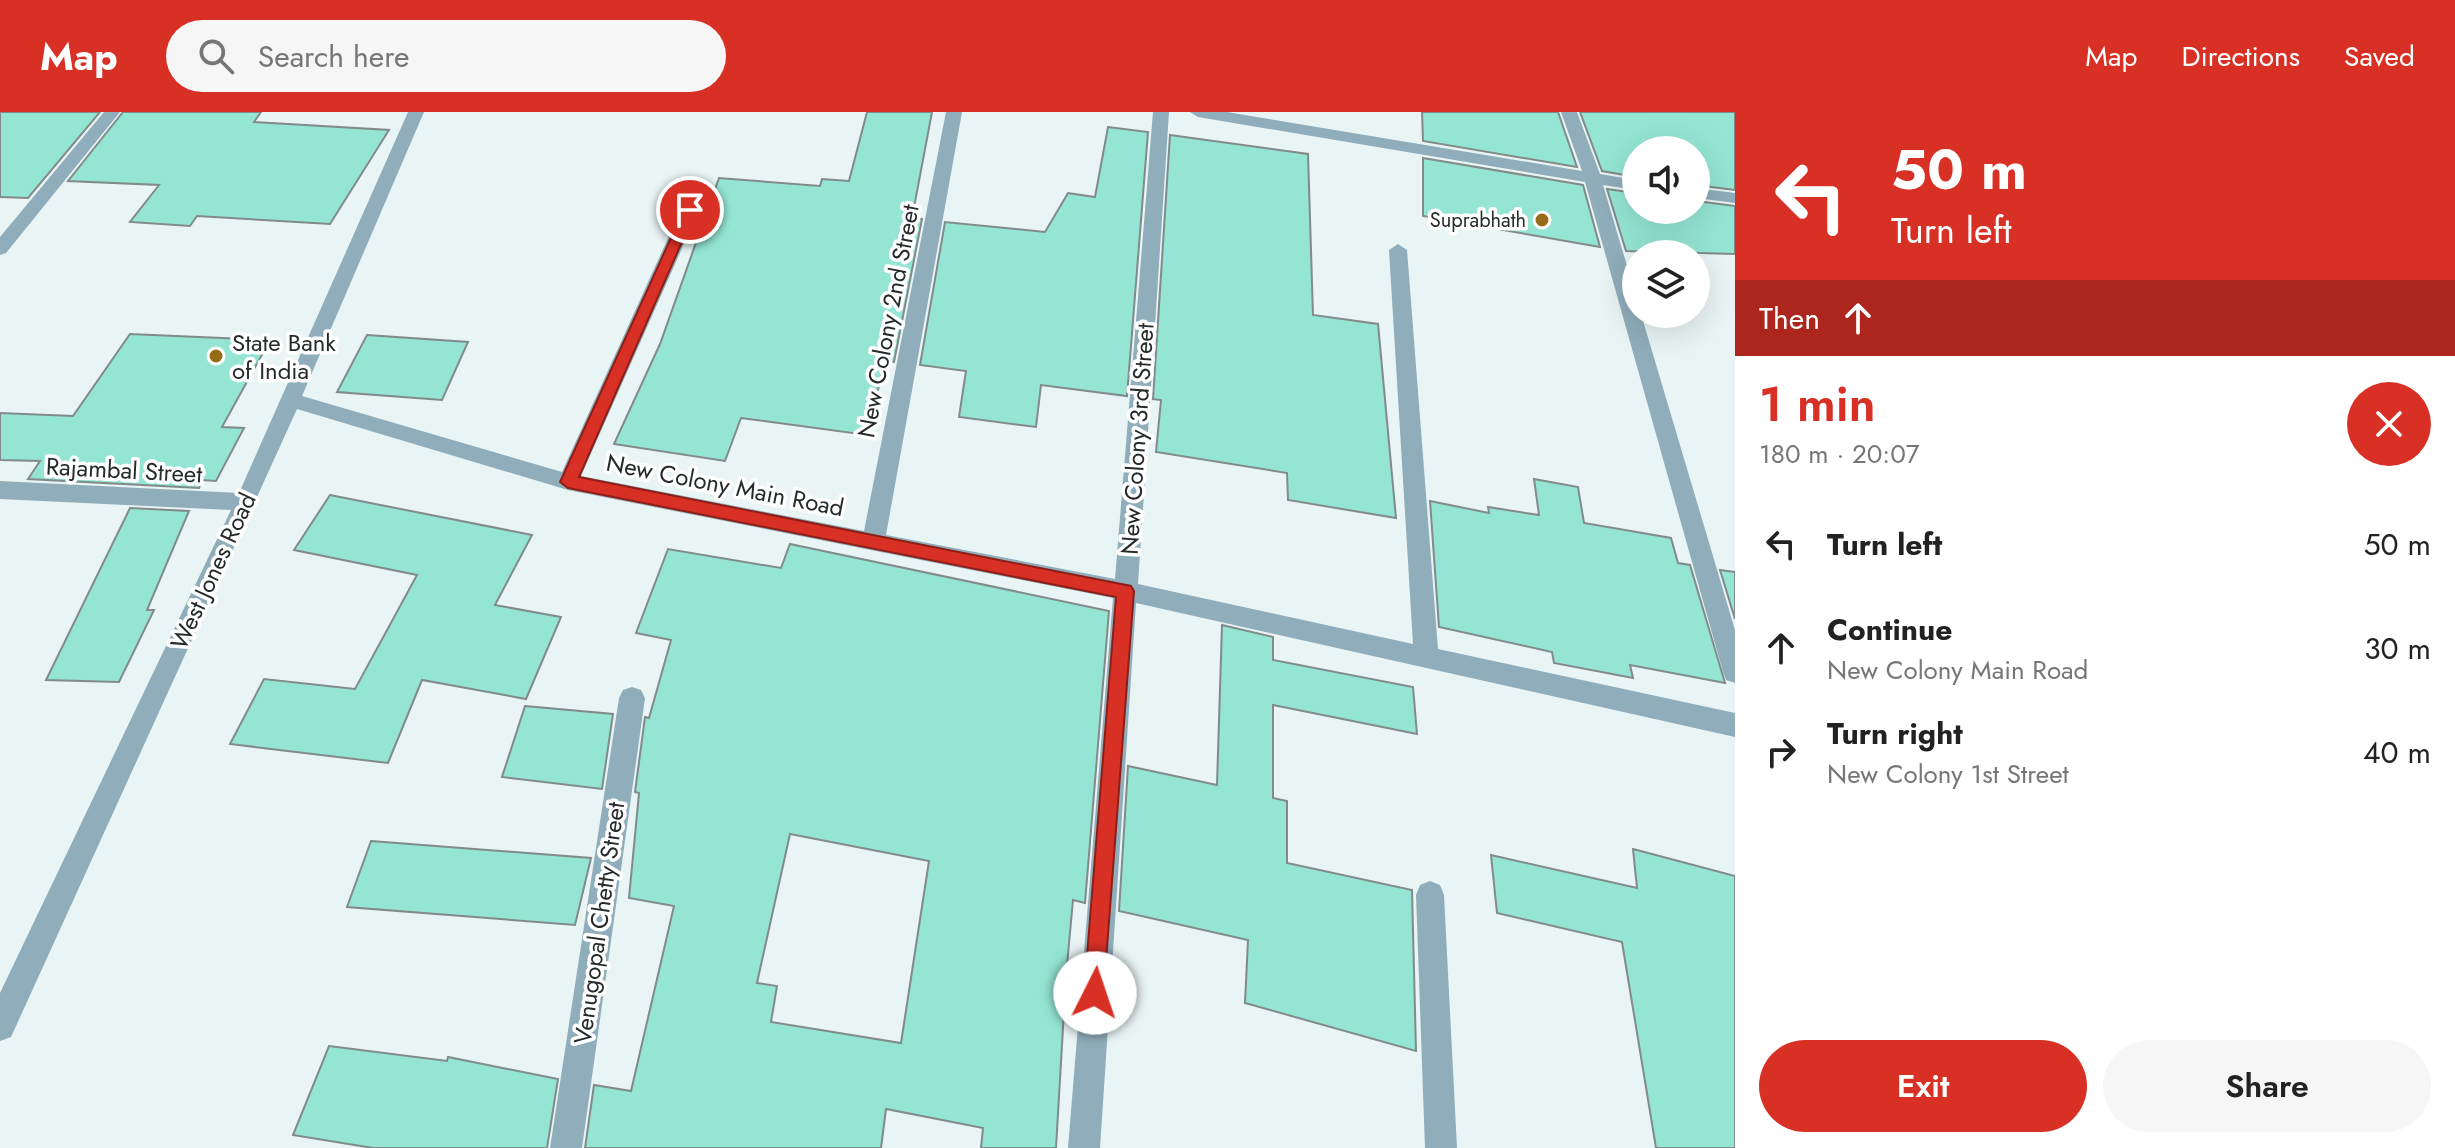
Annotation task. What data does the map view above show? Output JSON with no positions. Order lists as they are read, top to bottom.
{
  "streets": {
    "street": [
      "New Colony 2nd Street",
      "New Colony 3rd Street",
      "Rajambal Street",
      "New Colony Main Road",
      "West Jones Road",
      "Venugopal Chetty Street"
    ]
  },
  "crossings": [
    ["New Colony 2nd Street", "New Colony Main Road"],
    ["New Colony 3rd Street", "New Colony Main Road"],
    ["Rajambal Street", "West Jones Road"],
    ["New Colony Main Road", "West Jones Road"]
  ],
  "places": ["Suprabhath", "State Bank of India"],
  "page": {
    "header": "Map",
    "search": "Search here",
    "nav": ["Map", "Directions", "Saved"],
    "turn": ["50 m", "Turn left"],
    "then": "Then",
    "heading": ["1 min", "180 m · 20:07"],
    "list": [
      {
        "name": "Turn left",
        "value": "50 m"
      },
      {
        "name": "Continue",
        "note": "New Colony Main Road",
        "value": "30 m"
      },
      {
        "name": "Turn right",
        "note": "New Colony 1st Street",
        "value": "40 m"
      }
    ],
    "buttons": ["Exit", "Share"]
  }
}
